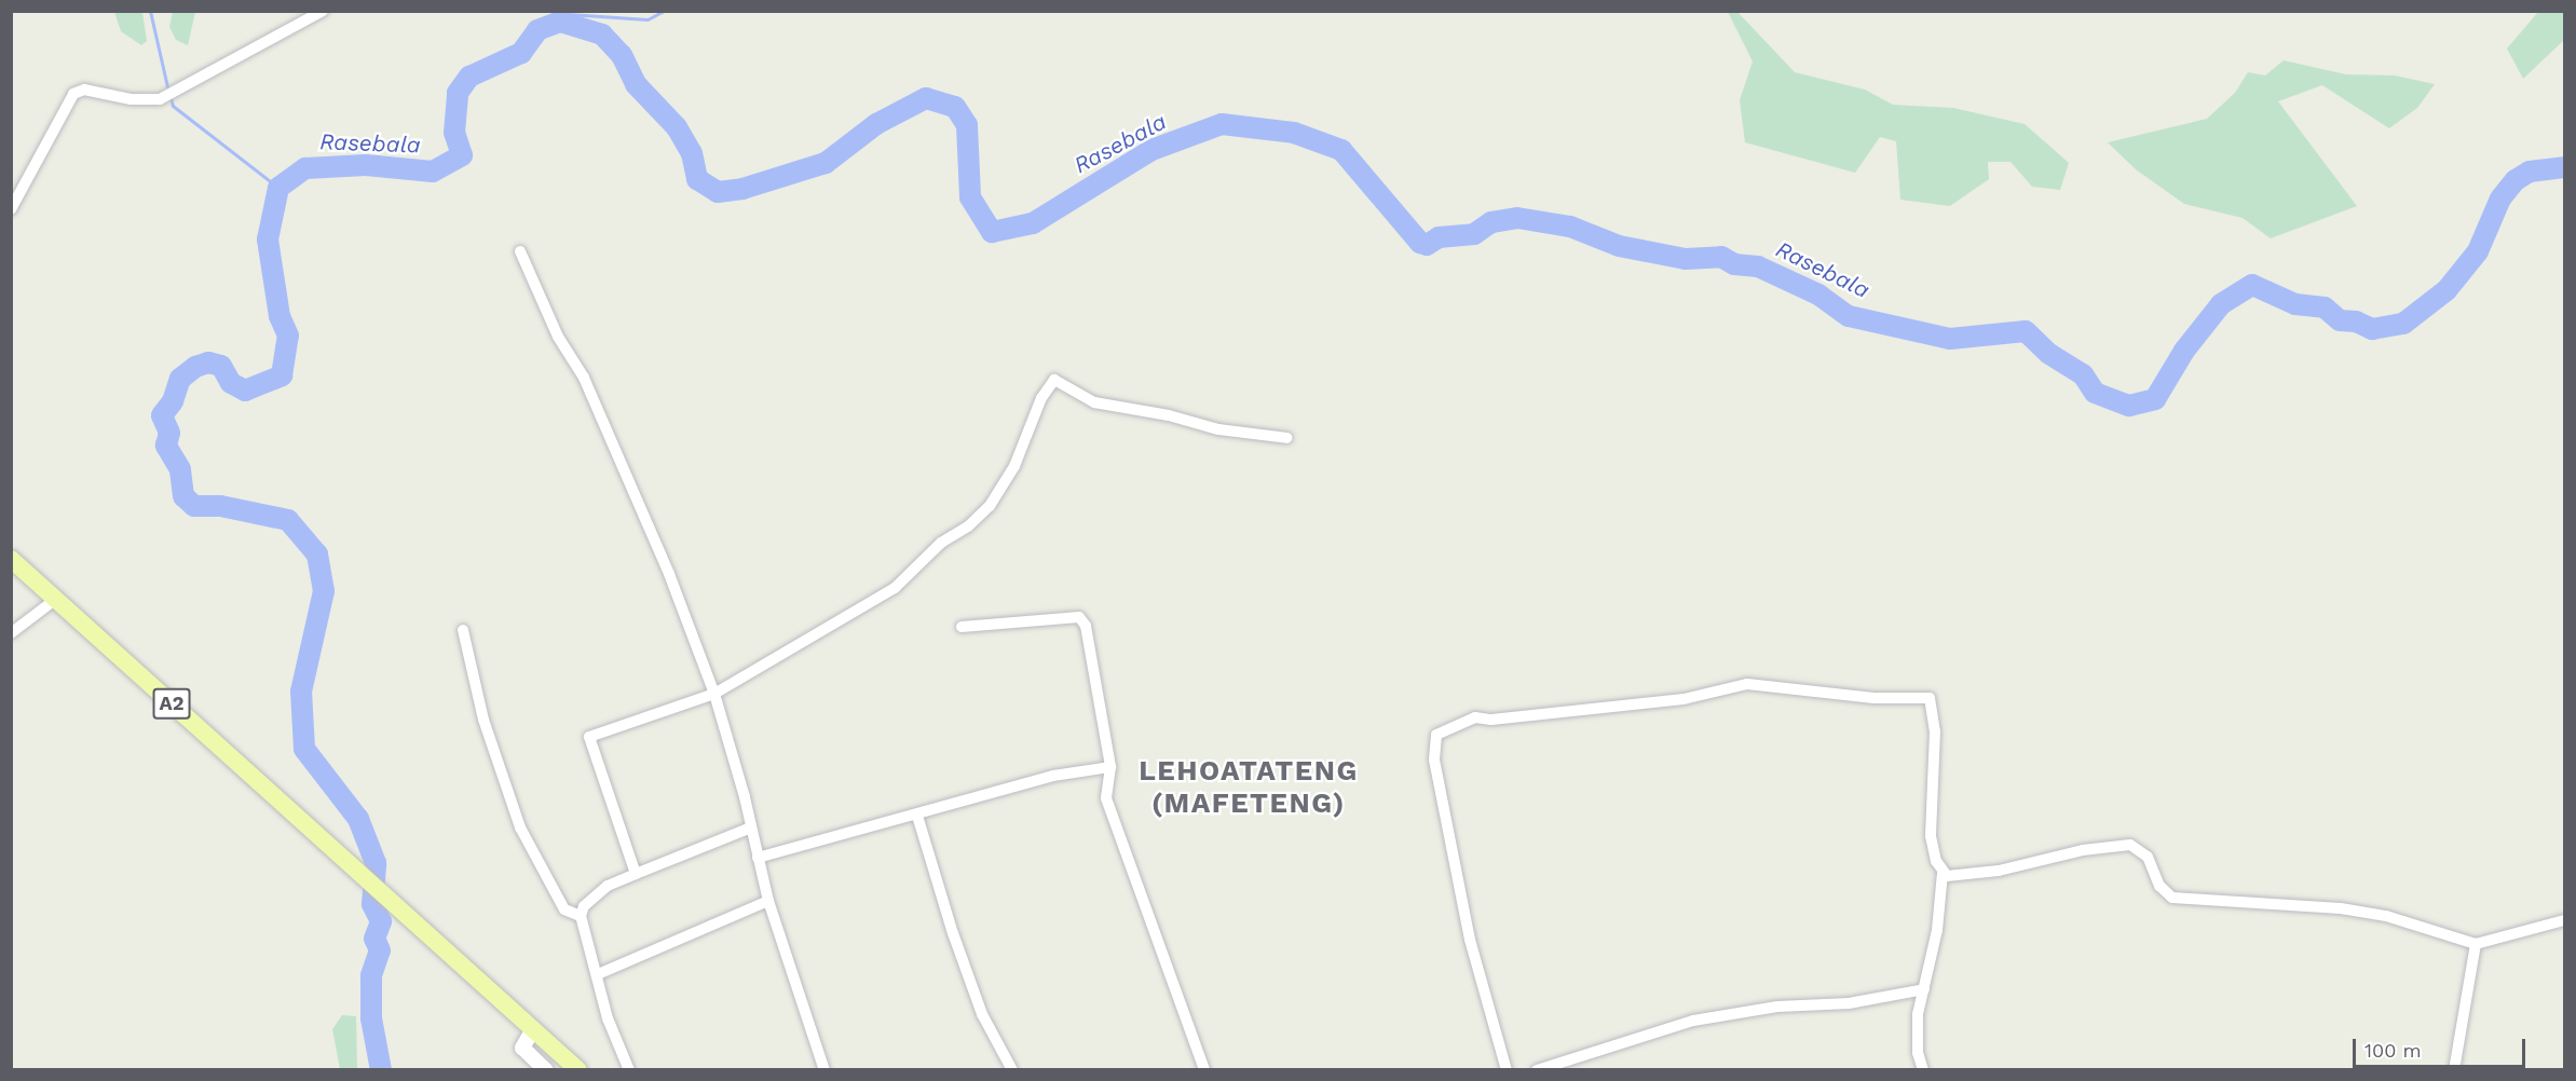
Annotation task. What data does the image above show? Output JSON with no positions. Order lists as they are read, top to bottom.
{
  "streets": {
    "main road": ["A2"]
  },
  "districts": ["LEHOATATENG (MAFETENG)"],
  "water": ["Rasebala"],
  "scale_bar": "100 m"
}
